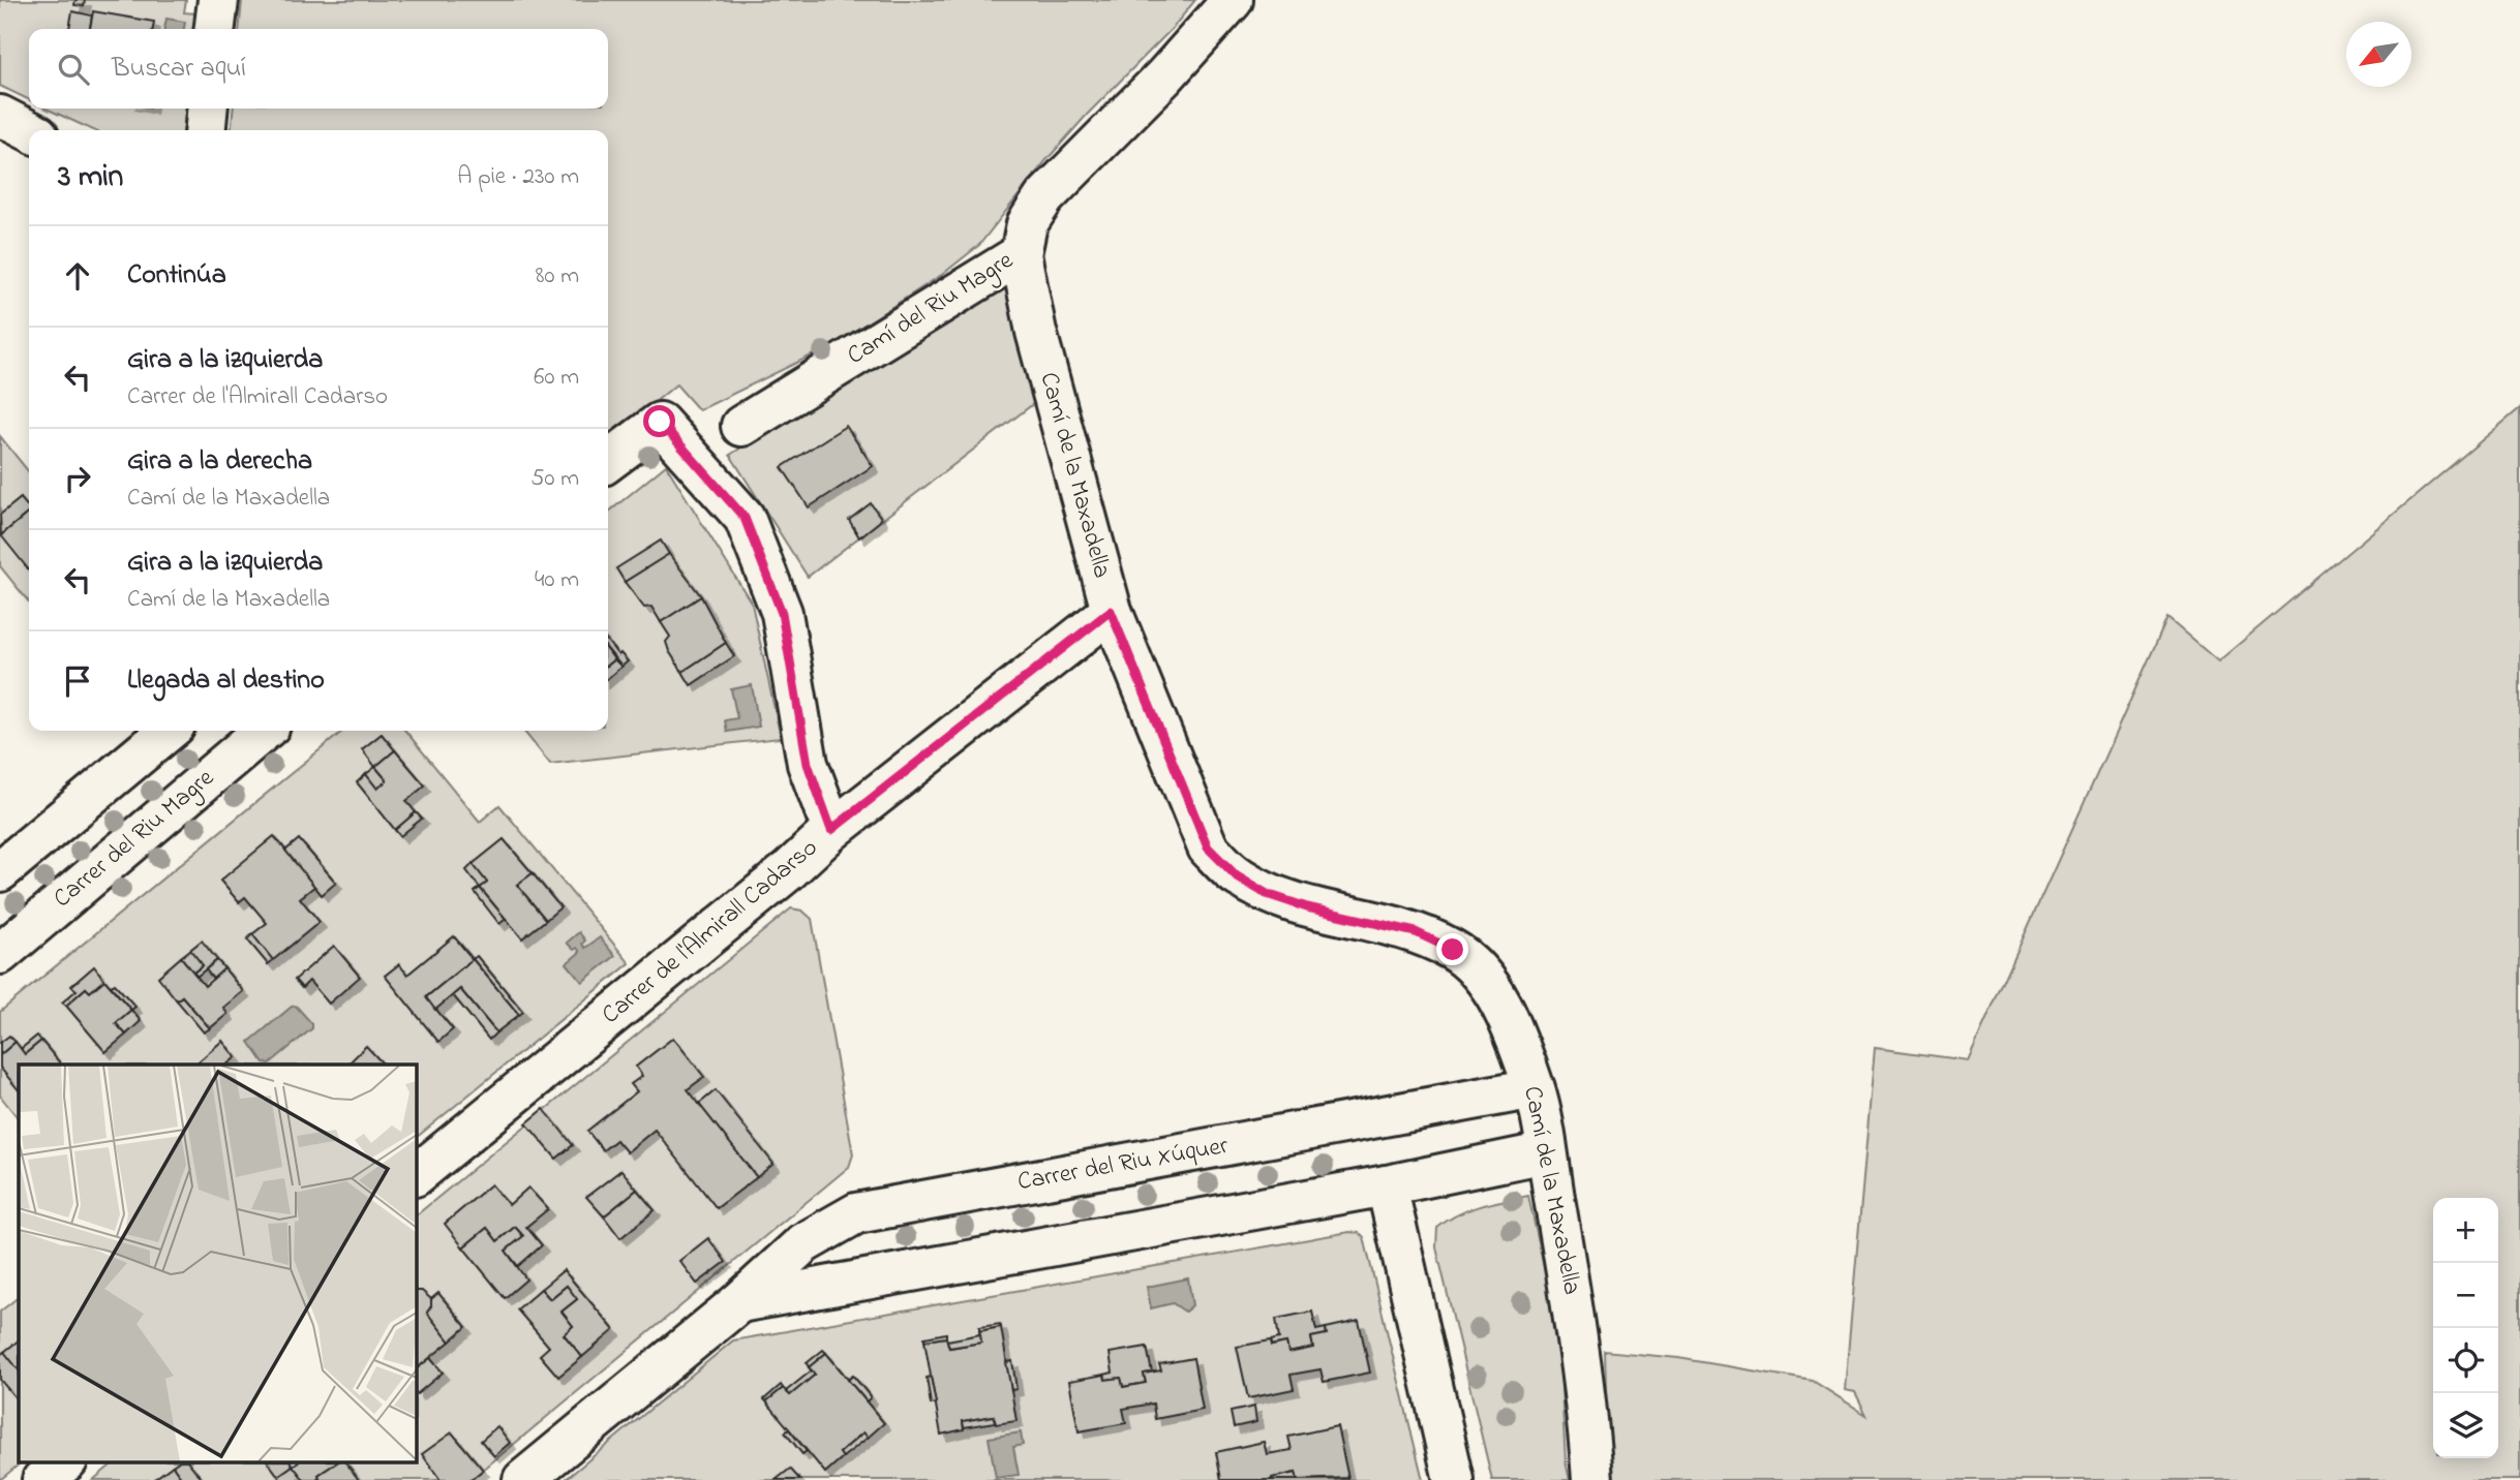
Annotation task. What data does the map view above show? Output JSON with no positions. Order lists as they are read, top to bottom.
{
  "streets": {
    "street": [
      "Camí del Riu Magre",
      "Camí de la Maxadella",
      "Carrer del Riu Magre",
      "Carrer de l'Almirall Cadarso",
      "Carrer del Riu Xúquer"
    ]
  },
  "crossings": [
    ["Camí del Riu Magre", "Camí de la Maxadella"],
    ["Camí de la Maxadella", "Carrer de l'Almirall Cadarso"],
    ["Camí de la Maxadella", "Carrer del Riu Xúquer"]
  ],
  "north": "bottom left",
  "page": {
    "search": "Buscar aquí",
    "heading": ["3 min", "A pie · 230 m"],
    "list": [
      ["Continúa", "80 m"],
      ["Gira a la izquierda", "Carrer de l'Almirall Cadarso", "60 m"],
      ["Gira a la derecha", "Camí de la Maxadella", "50 m"],
      ["Gira a la izquierda", "Camí de la Maxadella", "40 m"],
      "Llegada al destino"
    ],
    "map_buttons": ["+", "−"]
  }
}
